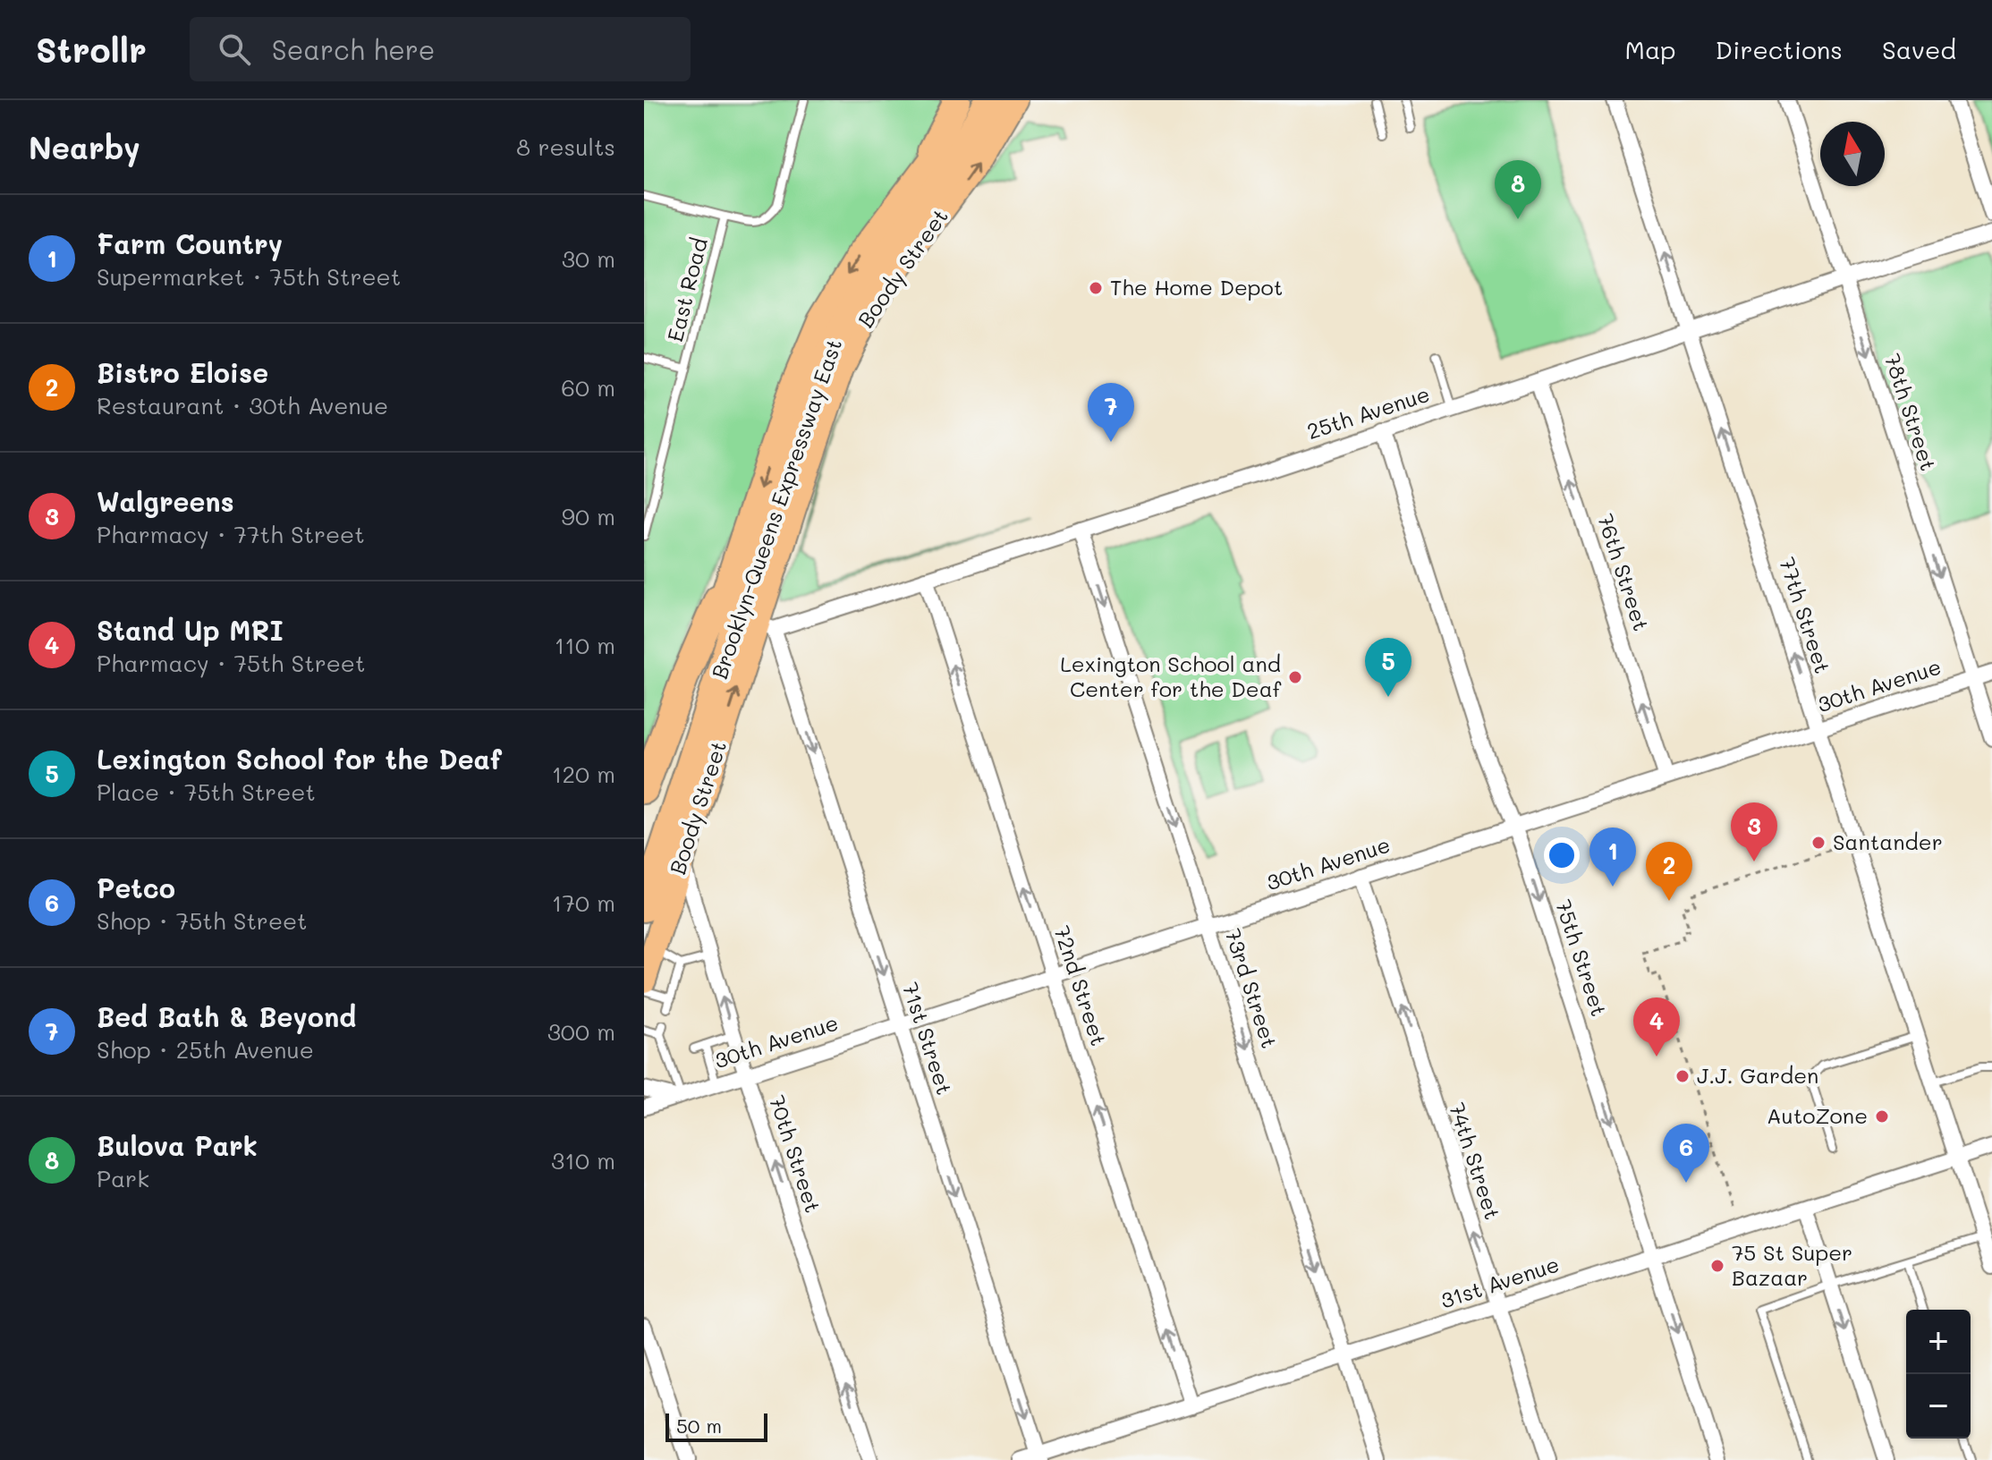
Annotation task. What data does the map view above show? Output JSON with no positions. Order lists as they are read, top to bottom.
{
  "streets": {
    "highway": ["Brooklyn-Queens Expressway East"],
    "main road": ["Boody Street"],
    "street": [
      "78th Street",
      "25th Avenue",
      "76th Street",
      "77th Street",
      "30th Avenue",
      "75th Street",
      "72nd Street",
      "73rd Street",
      "71st Street",
      "70th Street",
      "74th Street",
      "31st Avenue"
    ],
    "lane": ["East Road"]
  },
  "crossings": [
    ["Boody Street", "25th Avenue"],
    ["Boody Street", "71st Street"],
    ["Boody Street", "70th Street"],
    ["78th Street", "25th Avenue"],
    ["78th Street", "30th Avenue"],
    ["25th Avenue", "76th Street"],
    ["25th Avenue", "77th Street"],
    ["25th Avenue", "75th Street"],
    ["25th Avenue", "72nd Street"],
    ["25th Avenue", "73rd Street"],
    ["25th Avenue", "71st Street"],
    ["76th Street", "30th Avenue"],
    ["77th Street", "30th Avenue"],
    ["77th Street", "31st Avenue"],
    ["30th Avenue", "75th Street"],
    ["30th Avenue", "72nd Street"],
    ["30th Avenue", "73rd Street"],
    ["30th Avenue", "71st Street"],
    ["30th Avenue", "70th Street"],
    ["30th Avenue", "74th Street"],
    ["75th Street", "31st Avenue"],
    ["72nd Street", "31st Avenue"],
    ["73rd Street", "31st Avenue"],
    ["71st Street", "31st Avenue"],
    ["74th Street", "31st Avenue"]
  ],
  "one_way": [
    "Boody Street",
    "78th Street",
    "76th Street",
    "77th Street",
    "75th Street",
    "72nd Street",
    "73rd Street",
    "71st Street",
    "70th Street",
    "74th Street"
  ],
  "places": [
    "The Home Depot",
    "Lexington School and Center for the Deaf",
    "Santander",
    "J.J. Garden",
    "AutoZone",
    "75 St Super Bazaar"
  ],
  "scale_bar": "50 m",
  "north": "top",
  "page": {
    "header": "Strollr",
    "search": "Search here",
    "nav": ["Map", "Directions", "Saved"],
    "heading": ["Nearby", "8 results"],
    "pins": [
      "8",
      "7",
      "5",
      "3",
      "1",
      "2",
      "4",
      "6"
    ],
    "list": [
      {
        "mark": "1",
        "name": "Farm Country",
        "note": "Supermarket · 75th Street",
        "value": "30 m"
      },
      {
        "mark": "2",
        "name": "Bistro Eloise",
        "note": "Restaurant · 30th Avenue",
        "value": "60 m"
      },
      {
        "mark": "3",
        "name": "Walgreens",
        "note": "Pharmacy · 77th Street",
        "value": "90 m"
      },
      {
        "mark": "4",
        "name": "Stand Up MRI",
        "note": "Pharmacy · 75th Street",
        "value": "110 m"
      },
      {
        "mark": "5",
        "name": "Lexington School for the Deaf",
        "note": "Place · 75th Street",
        "value": "120 m"
      },
      {
        "mark": "6",
        "name": "Petco",
        "note": "Shop · 75th Street",
        "value": "170 m"
      },
      {
        "mark": "7",
        "name": "Bed Bath & Beyond",
        "note": "Shop · 25th Avenue",
        "value": "300 m"
      },
      {
        "mark": "8",
        "name": "Bulova Park",
        "note": "Park",
        "value": "310 m"
      }
    ],
    "map_buttons": ["+", "−"],
    "scale": "50 m"
  }
}
